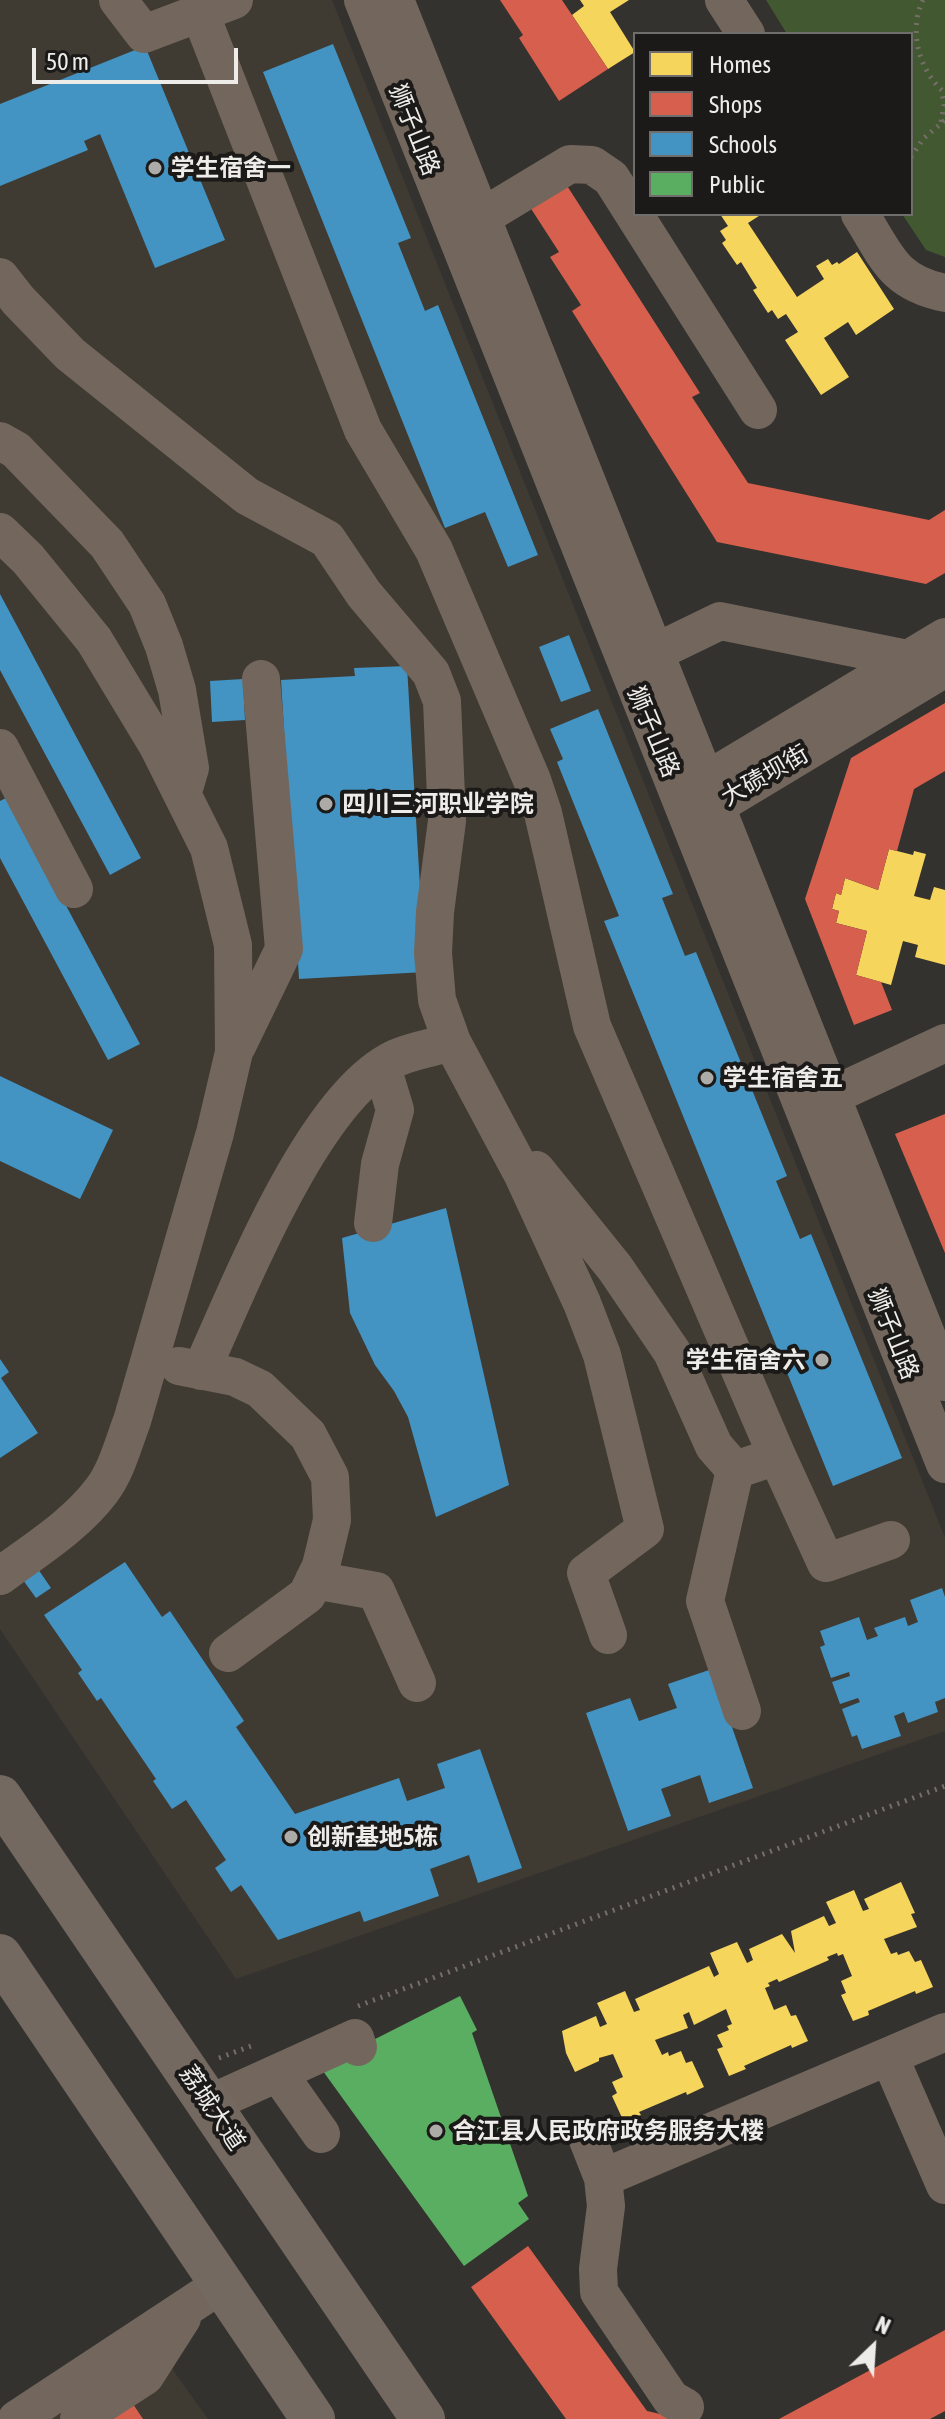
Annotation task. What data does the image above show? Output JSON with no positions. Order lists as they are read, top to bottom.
{
  "streets": {
    "main road": ["荔城大道"],
    "street": ["狮子山路", "大碛坝街"]
  },
  "crossings": [
    ["狮子山路", "大碛坝街"]
  ],
  "places": [
    "学生宿舍一",
    "四川三河职业学院",
    "学生宿舍五",
    "学生宿舍六",
    "创新基地5栋",
    "合江县人民政府政务服务大楼"
  ],
  "legend": [
    "Homes",
    "Shops",
    "Schools",
    "Public"
  ],
  "scale_bar": "50 m",
  "north": "top right"
}
